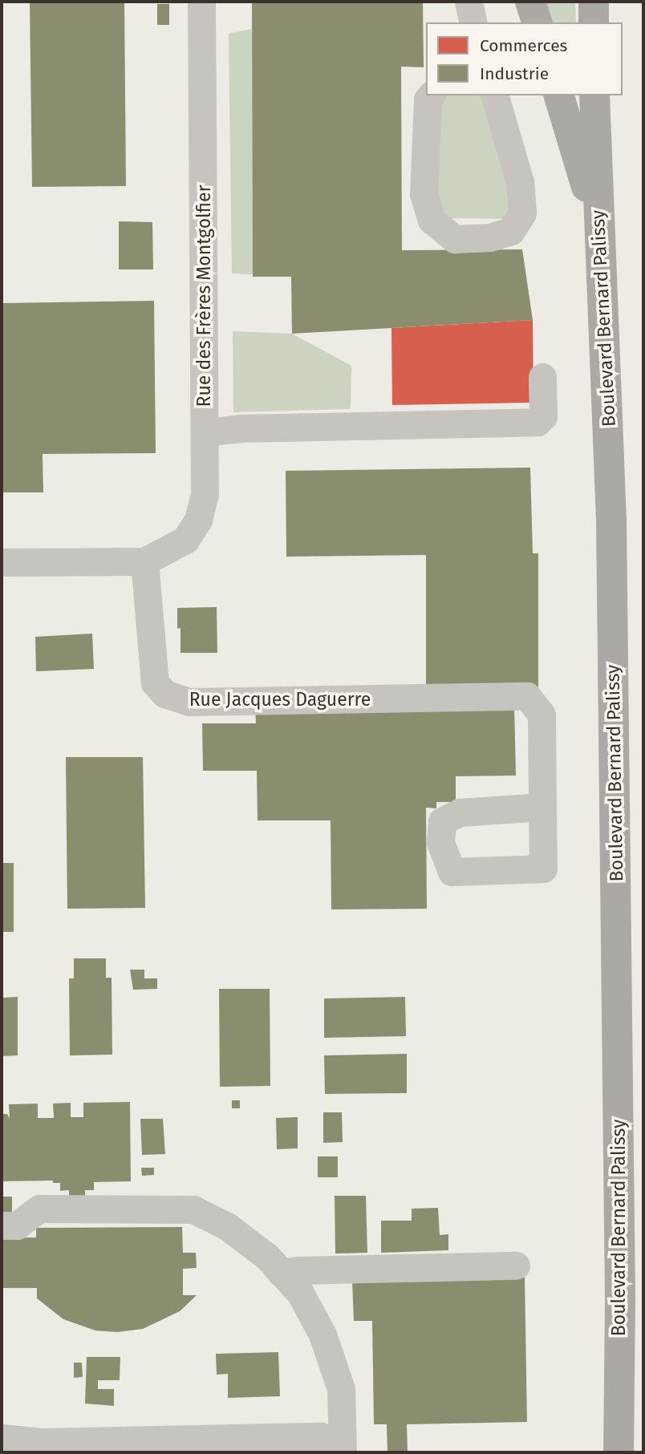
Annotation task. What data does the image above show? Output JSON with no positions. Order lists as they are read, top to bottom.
{
  "streets": {
    "main road": ["Boulevard Bernard Palissy"],
    "street": ["Rue des Frères Montgolfier", "Rue Jacques Daguerre"]
  },
  "crossings": [
    ["Rue des Frères Montgolfier", "Rue Jacques Daguerre"]
  ],
  "legend": ["Commerces", "Industrie"]
}
